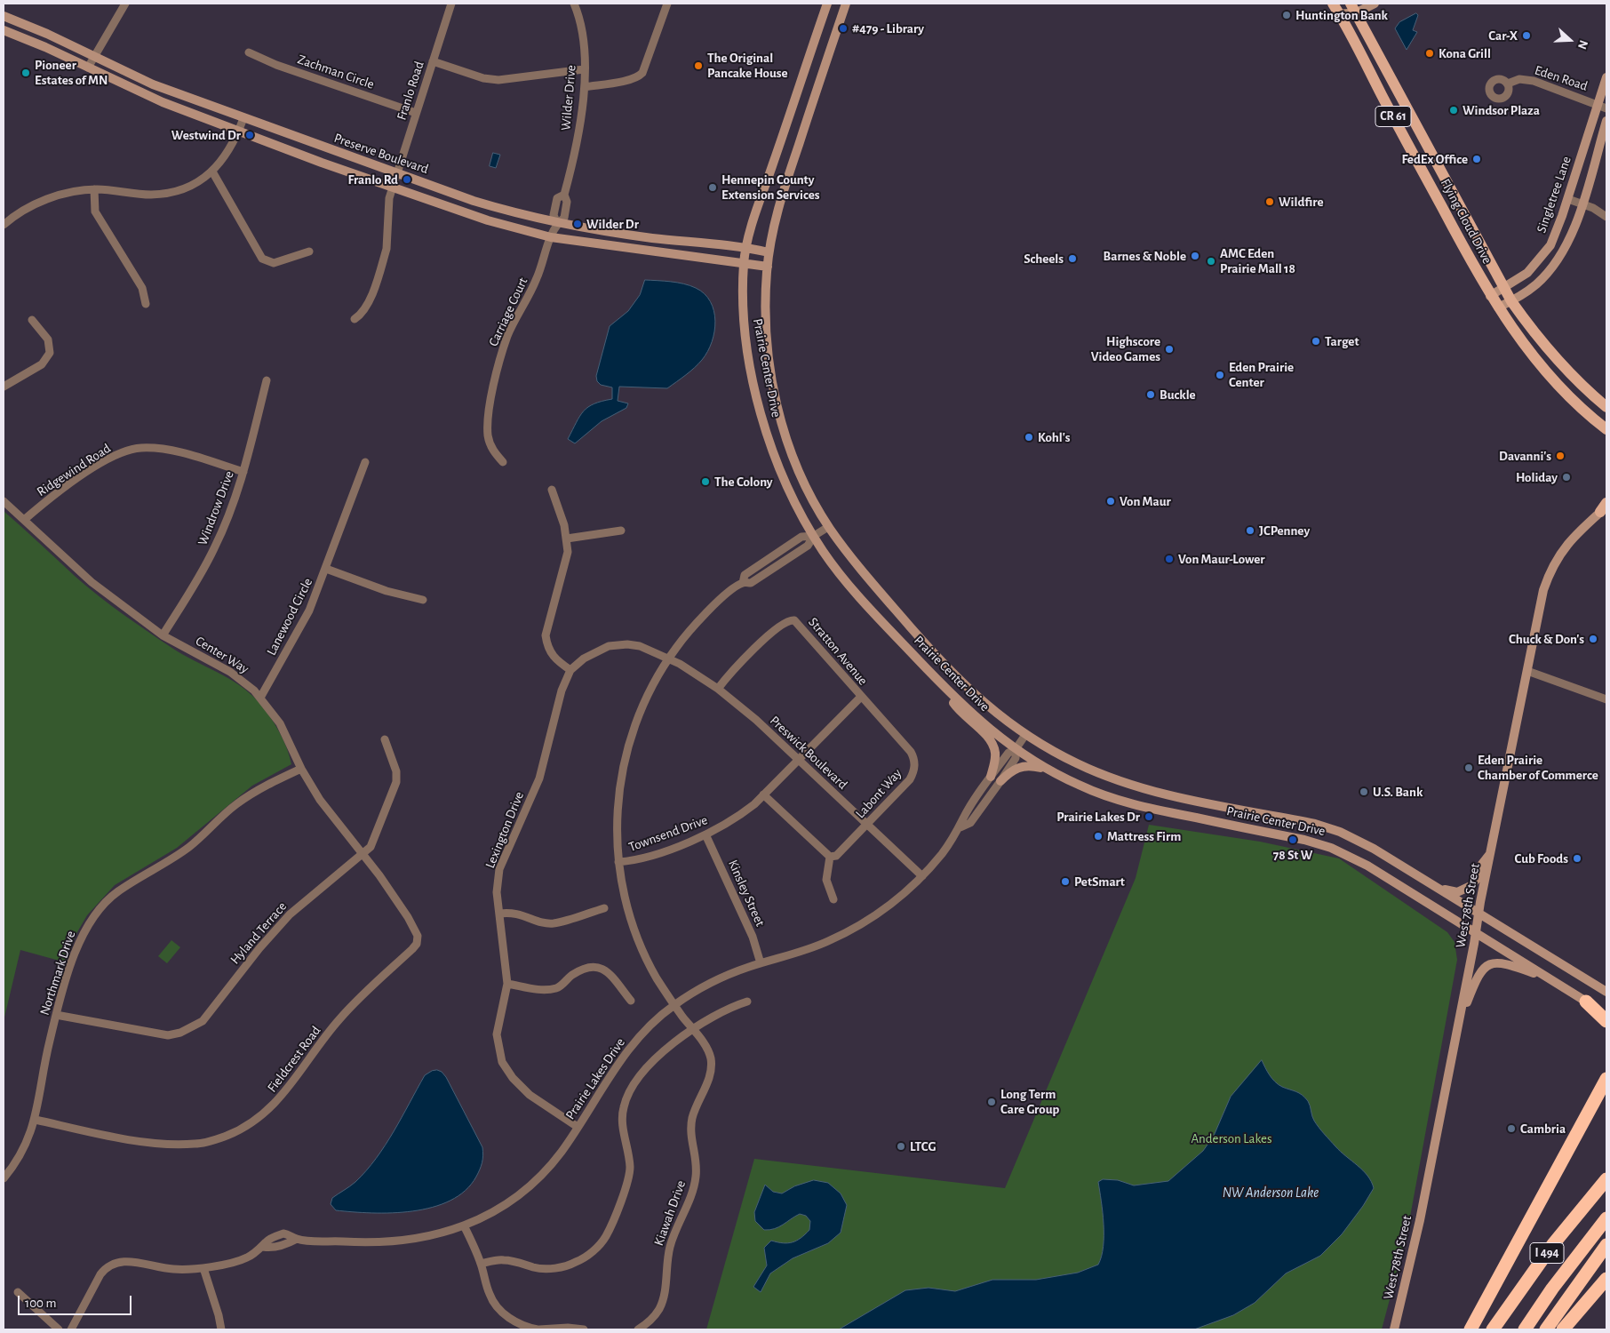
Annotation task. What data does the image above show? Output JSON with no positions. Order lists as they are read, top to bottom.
{
  "streets": {
    "highway": ["I 494"],
    "main road": ["CR 61", "Flying Cloud Drive"],
    "street": [
      "Zachman Circle",
      "Eden Road",
      "Franlo Road",
      "Wilder Drive",
      "Preserve Boulevard",
      "Singletree Lane",
      "Carriage Court",
      "Prairie Center Drive",
      "Ridgewind Road",
      "Windrow Drive",
      "Lanewood Circle",
      "Stratton Avenue",
      "Center Way",
      "Preswick Boulevard",
      "Labont Way",
      "Lexington Drive",
      "Townsend Drive",
      "Kinsley Street",
      "West 78th Street",
      "Hyland Terrace",
      "Northmark Drive",
      "Fieldcrest Road",
      "Prairie Lakes Drive",
      "Kiawah Drive"
    ]
  },
  "crossings": [
    ["Zachman Circle", "Franlo Road"],
    ["Eden Road", "Singletree Lane"],
    ["Franlo Road", "Preserve Boulevard"],
    ["Wilder Drive", "Preserve Boulevard"],
    ["Wilder Drive", "Carriage Court"],
    ["Preserve Boulevard", "Carriage Court"],
    ["Preserve Boulevard", "Prairie Center Drive"],
    ["Singletree Lane", "Flying Cloud Drive"],
    ["Prairie Center Drive", "West 78th Street"],
    ["Prairie Center Drive", "Prairie Lakes Drive"],
    ["Prairie Center Drive", "Kiawah Drive"],
    ["Ridgewind Road", "Windrow Drive"],
    ["Ridgewind Road", "Center Way"],
    ["Windrow Drive", "Center Way"],
    ["Lanewood Circle", "Center Way"],
    ["Stratton Avenue", "Preswick Boulevard"],
    ["Stratton Avenue", "Labont Way"],
    ["Stratton Avenue", "Townsend Drive"],
    ["Center Way", "Hyland Terrace"],
    ["Center Way", "Northmark Drive"],
    ["Center Way", "Fieldcrest Road"],
    ["Preswick Boulevard", "Labont Way"],
    ["Preswick Boulevard", "Lexington Drive"],
    ["Preswick Boulevard", "Townsend Drive"],
    ["Preswick Boulevard", "Prairie Lakes Drive"],
    ["Preswick Boulevard", "Kiawah Drive"],
    ["Labont Way", "Townsend Drive"],
    ["Lexington Drive", "Prairie Lakes Drive"],
    ["Lexington Drive", "Kiawah Drive"],
    ["Townsend Drive", "Kinsley Street"],
    ["Townsend Drive", "Kiawah Drive"],
    ["Kinsley Street", "Prairie Lakes Drive"],
    ["Hyland Terrace", "Northmark Drive"],
    ["Northmark Drive", "Fieldcrest Road"],
    ["Prairie Lakes Drive", "Kiawah Drive"]
  ],
  "water": ["NW Anderson Lake"],
  "parks": ["Anderson Lakes"],
  "places": [
    "Huntington Bank",
    "#479 - Library",
    "Car-X",
    "Kona Grill",
    "The Original Pancake House",
    "Pioneer Estates of MN",
    "Windsor Plaza",
    "Westwind Dr",
    "FedEx Office",
    "Franlo Rd",
    "Hennepin County Extension Services",
    "Wildfire",
    "Wilder Dr",
    "Barnes & Noble",
    "Scheels",
    "AMC Eden Prairie Mall 18",
    "Target",
    "Highscore Video Games",
    "Eden Prairie Center",
    "Buckle",
    "Kohl's",
    "Davanni's",
    "Holiday",
    "The Colony",
    "Von Maur",
    "JCPenney",
    "Von Maur-Lower",
    "Chuck & Don's",
    "Eden Prairie Chamber of Commerce",
    "U.S. Bank",
    "Prairie Lakes Dr",
    "Mattress Firm",
    "78 St W",
    "Cub Foods",
    "PetSmart",
    "Long Term Care Group",
    "Cambria",
    "LTCG"
  ],
  "scale_bar": "100 m",
  "north": "right"
}
